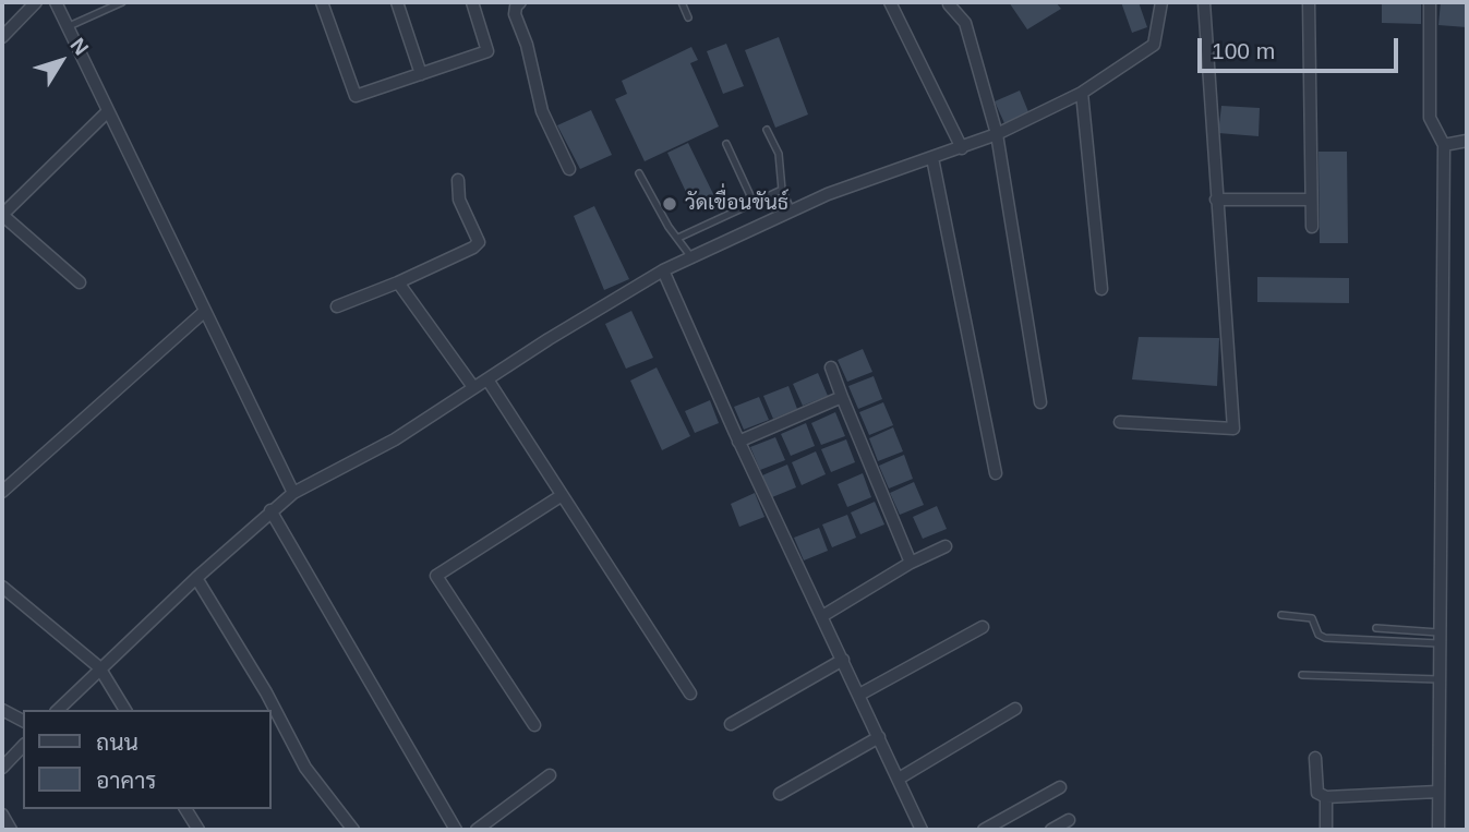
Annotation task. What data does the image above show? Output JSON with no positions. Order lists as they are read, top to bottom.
{
  "places": ["วัดเขื่อนขันธ์"],
  "legend": ["ถนน", "อาคาร"],
  "scale_bar": "100 m",
  "north": "top right"
}
